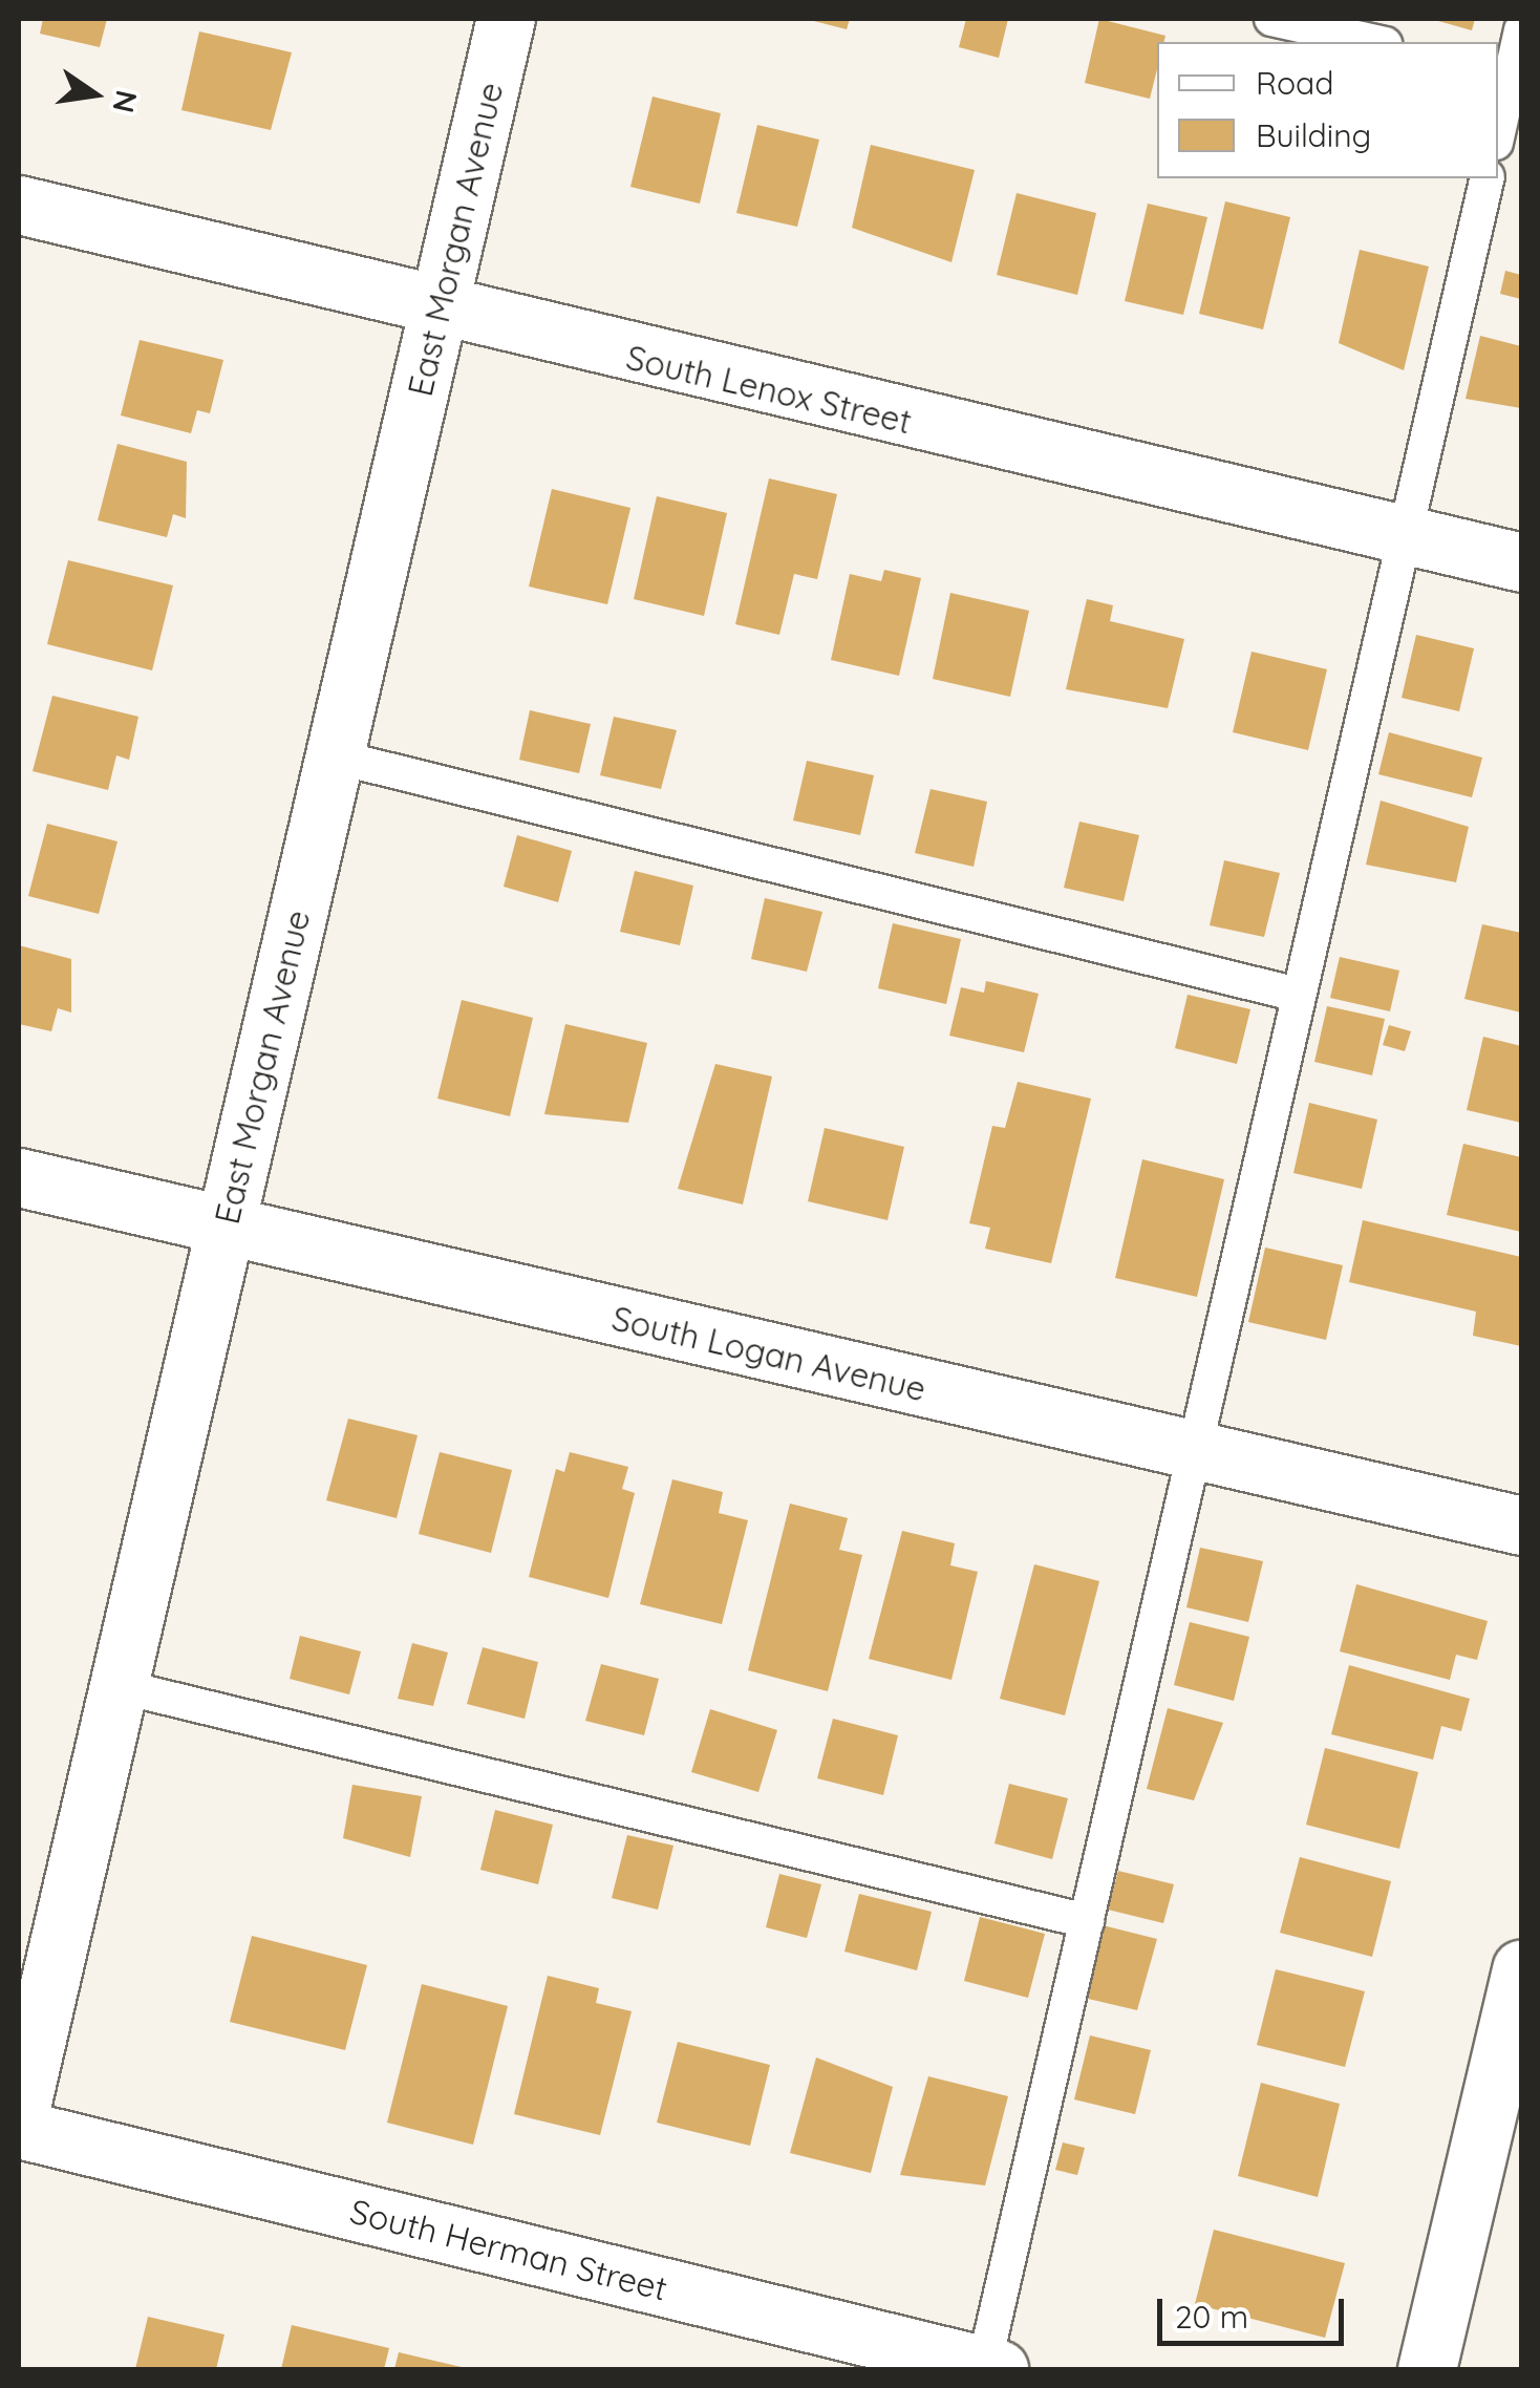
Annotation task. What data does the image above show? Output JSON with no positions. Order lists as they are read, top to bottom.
{
  "streets": {
    "street": [
      "East Morgan Avenue",
      "South Lenox Street",
      "South Logan Avenue",
      "South Herman Street"
    ]
  },
  "crossings": [
    ["East Morgan Avenue", "South Lenox Street"],
    ["East Morgan Avenue", "South Logan Avenue"]
  ],
  "legend": ["Road", "Building"],
  "scale_bar": "20 m",
  "north": "right"
}
